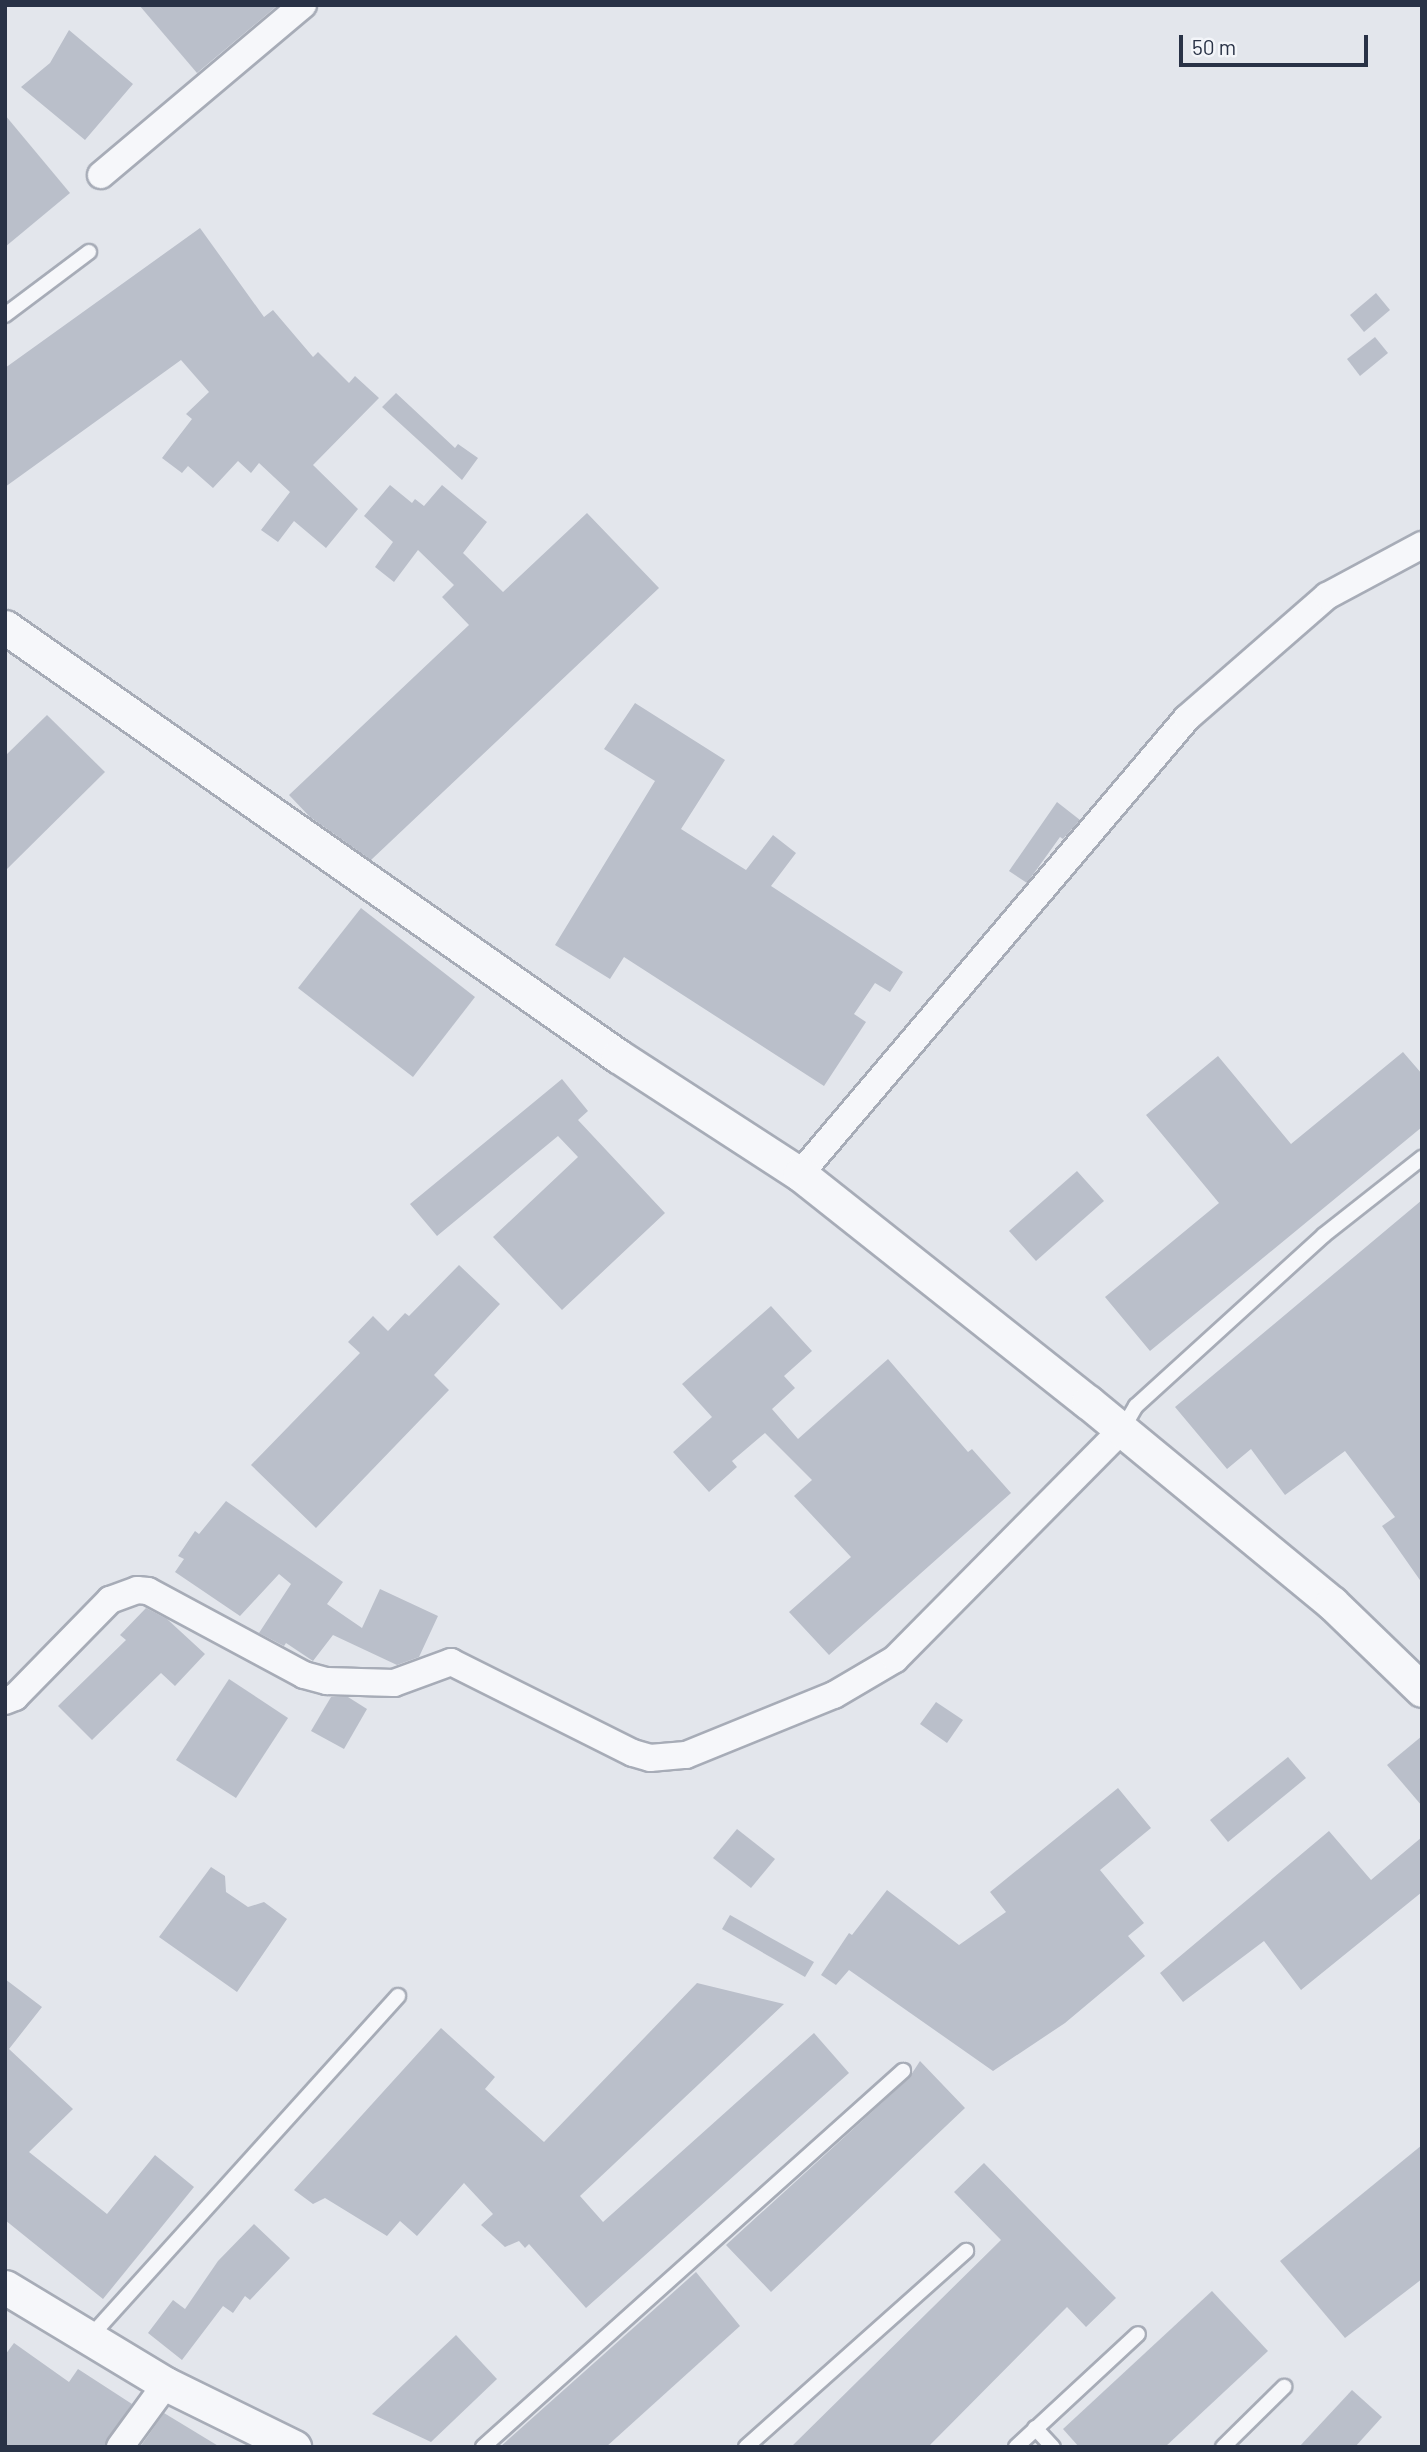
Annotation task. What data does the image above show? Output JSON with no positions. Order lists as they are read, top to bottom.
{
  "scale_bar": "50 m"
}
